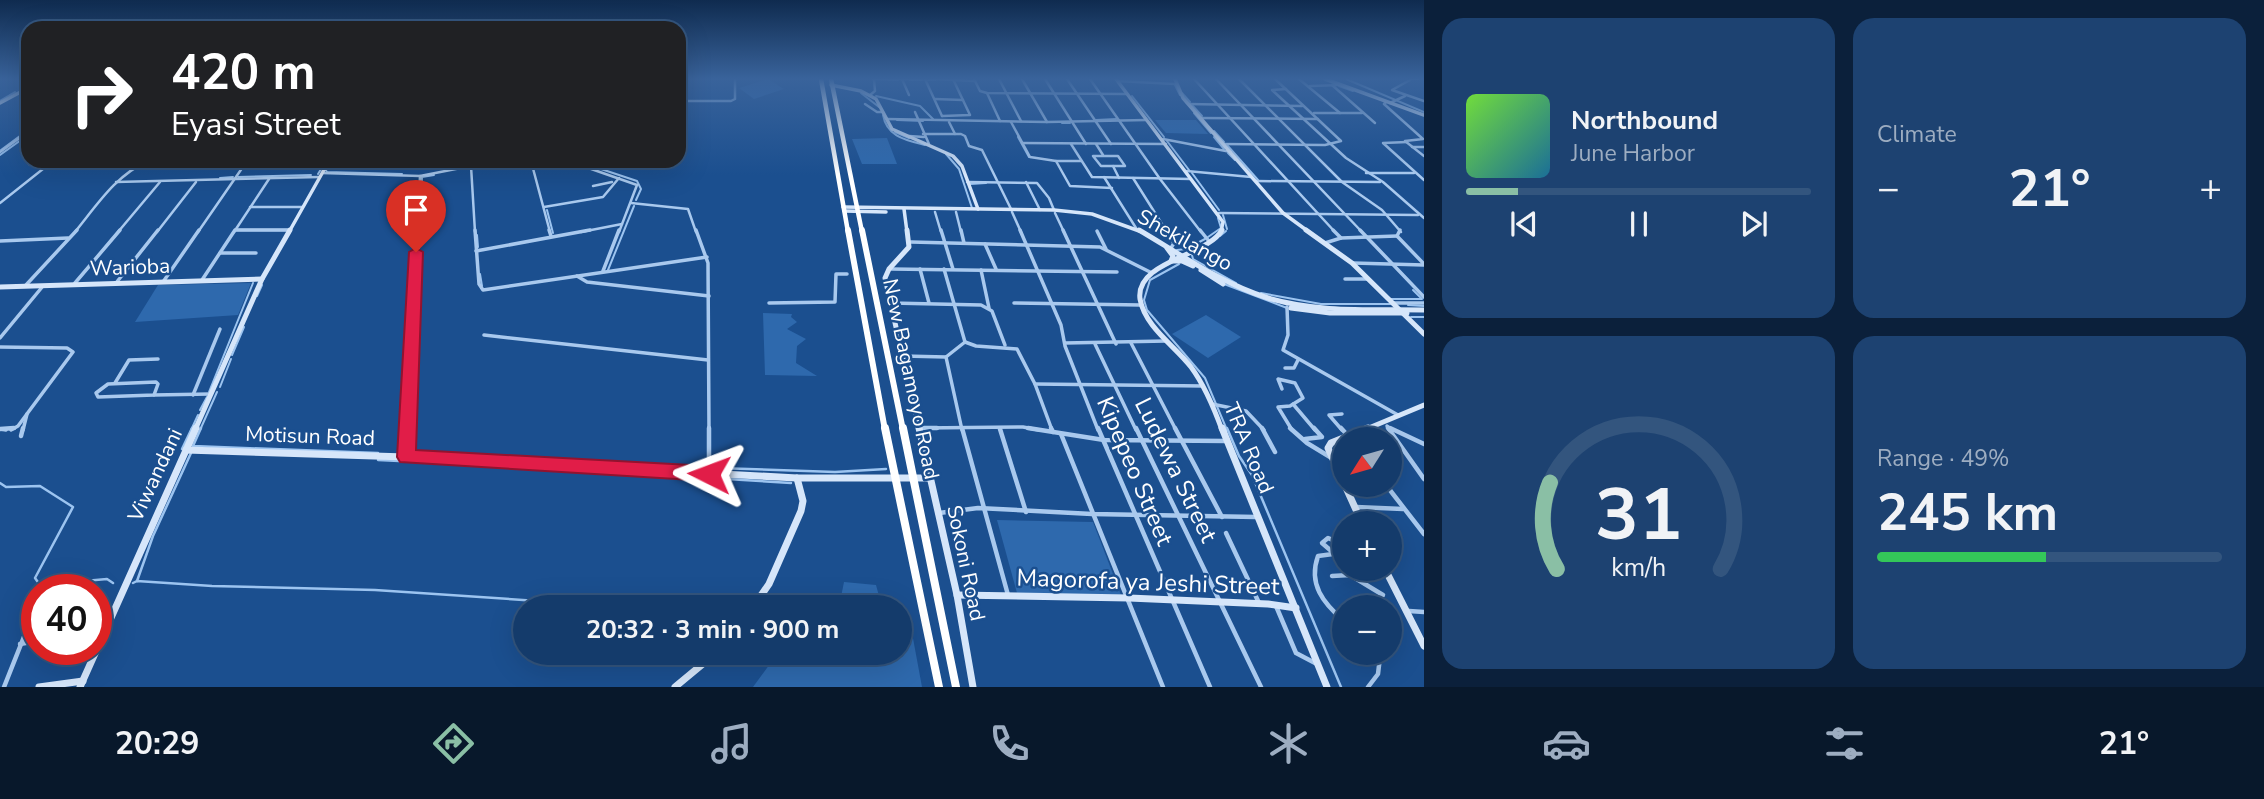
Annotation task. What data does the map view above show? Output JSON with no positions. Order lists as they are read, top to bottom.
{
  "streets": {
    "highway": ["New Bagamoyo Road"],
    "street": [
      "Shekilango",
      "Warioba",
      "Motisun Road",
      "TRA Road",
      "Ludewa Street",
      "Kipepeo Street",
      "Viwandani",
      "Sokoni Road",
      "Magorofa ya Jeshi Street"
    ]
  },
  "crossings": [
    ["Shekilango", "New Bagamoyo Road"],
    ["Shekilango", "Kipepeo Street"],
    ["Warioba", "Viwandani"],
    ["New Bagamoyo Road", "Motisun Road"],
    ["Motisun Road", "Viwandani"],
    ["Motisun Road", "Sokoni Road"],
    ["TRA Road", "Magorofa ya Jeshi Street"],
    ["Ludewa Street", "Magorofa ya Jeshi Street"],
    ["Kipepeo Street", "Magorofa ya Jeshi Street"],
    ["Sokoni Road", "Magorofa ya Jeshi Street"]
  ],
  "north": "bottom left",
  "page": {
    "tile": [
      "Climate",
      ["Range · 49%", "245 km"]
    ],
    "turn": ["420 m", "Eyasi Street"],
    "song": ["Northbound", "June Harbor"],
    "heat": ["−", "21°", "+"],
    "map_buttons": ["+", "−"],
    "limit": "40",
    "trip": "20:32 · 3 min · 900 m",
    "tabs": ["20:29", "21°"],
    "gauge": ["31", "km/h"]
  }
}
